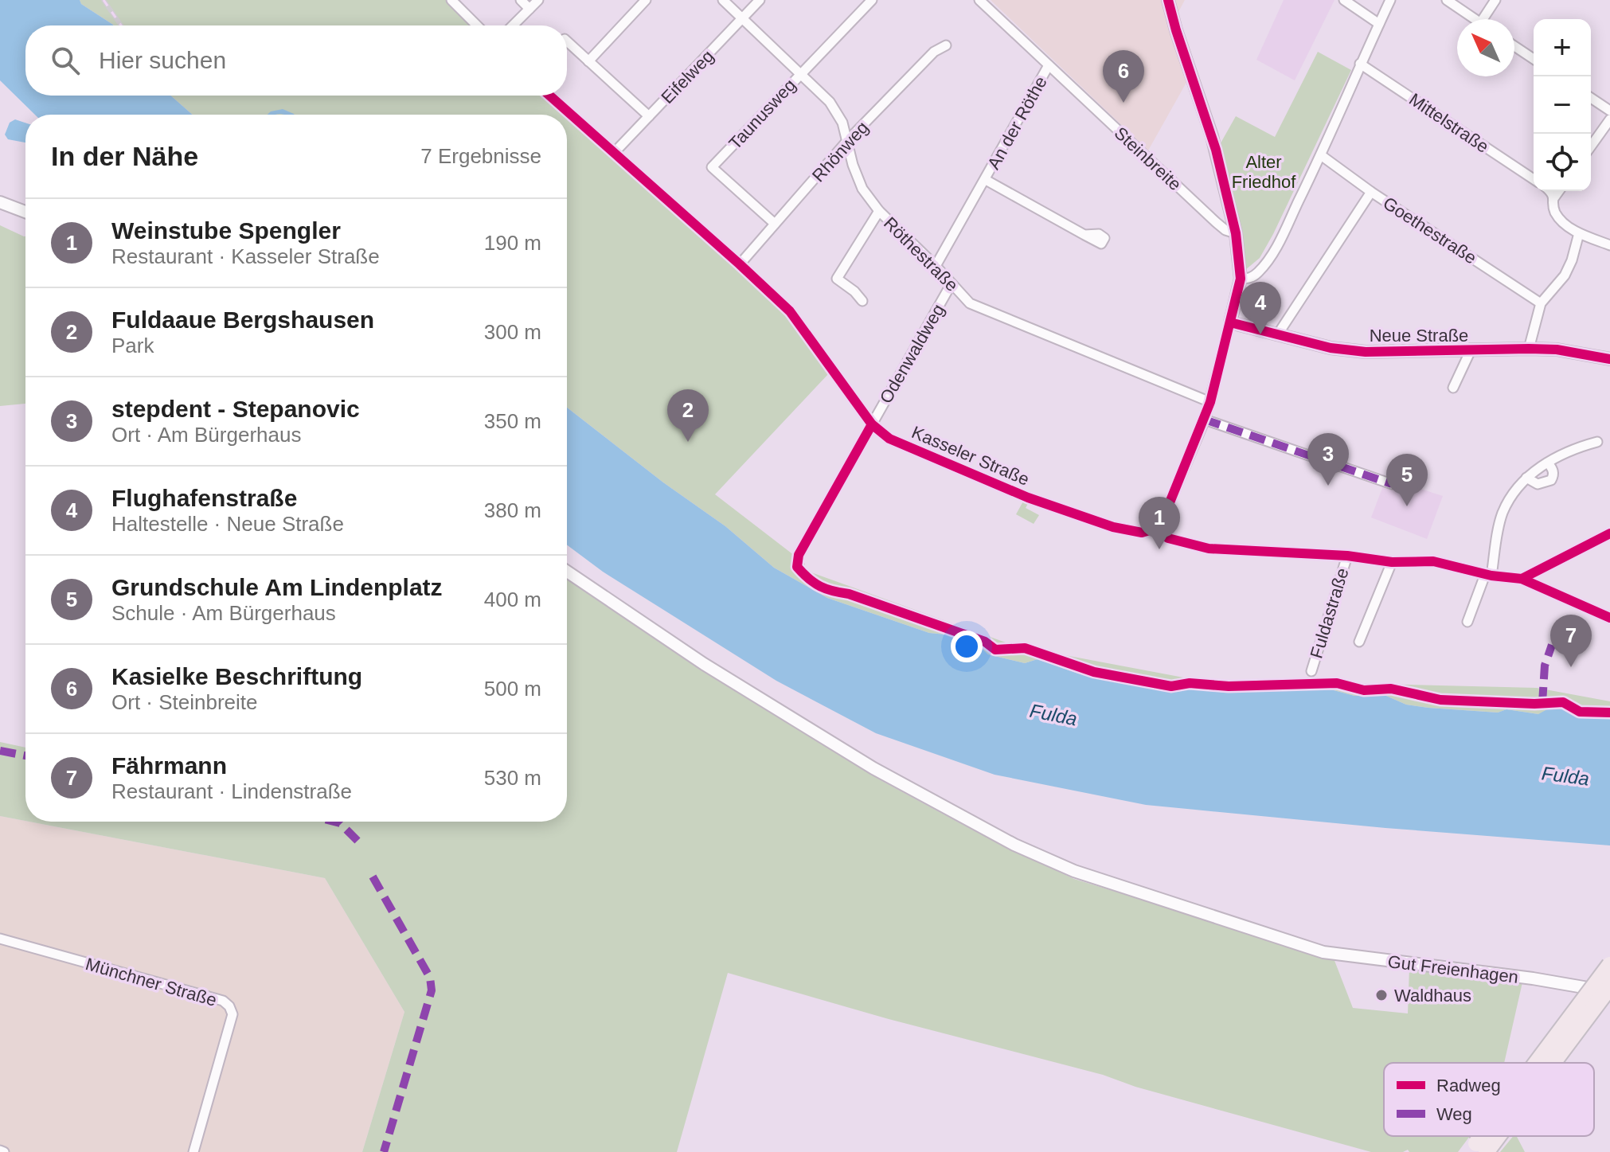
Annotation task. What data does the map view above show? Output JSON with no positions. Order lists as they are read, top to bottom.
{
  "streets": {
    "street": [
      "Eifelweg",
      "Taunusweg",
      "An der Röthe",
      "Mittelstraße",
      "Rhönweg",
      "Steinbreite",
      "Goethestraße",
      "Röthestraße",
      "Neue Straße",
      "Odenwaldweg",
      "Kasseler Straße",
      "Fuldastraße",
      "Gut Freienhagen",
      "Münchner Straße"
    ]
  },
  "crossings": [
    ["Eifelweg", "Röthestraße"],
    ["Eifelweg", "Kasseler Straße"],
    ["Taunusweg", "Rhönweg"],
    ["Taunusweg", "Röthestraße"],
    ["An der Röthe", "Steinbreite"],
    ["An der Röthe", "Röthestraße"],
    ["Rhönweg", "Röthestraße"],
    ["Rhönweg", "Kasseler Straße"],
    ["Röthestraße", "Odenwaldweg"],
    ["Odenwaldweg", "Kasseler Straße"]
  ],
  "water": ["Fulda"],
  "parks": ["Alter Friedhof"],
  "places": ["Waldhaus"],
  "legend": ["Radweg", "Weg"],
  "north": "top left",
  "page": {
    "map_buttons": ["+", "−"],
    "search": "Hier suchen",
    "pins": [
      "6",
      "4",
      "2",
      "3",
      "5",
      "1",
      "7"
    ],
    "heading": ["In der Nähe", "7 Ergebnisse"],
    "list": [
      {
        "mark": "1",
        "name": "Weinstube Spengler",
        "note": "Restaurant · Kasseler Straße",
        "value": "190 m"
      },
      {
        "mark": "2",
        "name": "Fuldaaue Bergshausen",
        "note": "Park",
        "value": "300 m"
      },
      {
        "mark": "3",
        "name": "stepdent - Stepanovic",
        "note": "Ort · Am Bürgerhaus",
        "value": "350 m"
      },
      {
        "mark": "4",
        "name": "Flughafenstraße",
        "note": "Haltestelle · Neue Straße",
        "value": "380 m"
      },
      {
        "mark": "5",
        "name": "Grundschule Am Lindenplatz",
        "note": "Schule · Am Bürgerhaus",
        "value": "400 m"
      },
      {
        "mark": "6",
        "name": "Kasielke Beschriftung",
        "note": "Ort · Steinbreite",
        "value": "500 m"
      },
      {
        "mark": "7",
        "name": "Fährmann",
        "note": "Restaurant · Lindenstraße",
        "value": "530 m"
      }
    ]
  }
}
